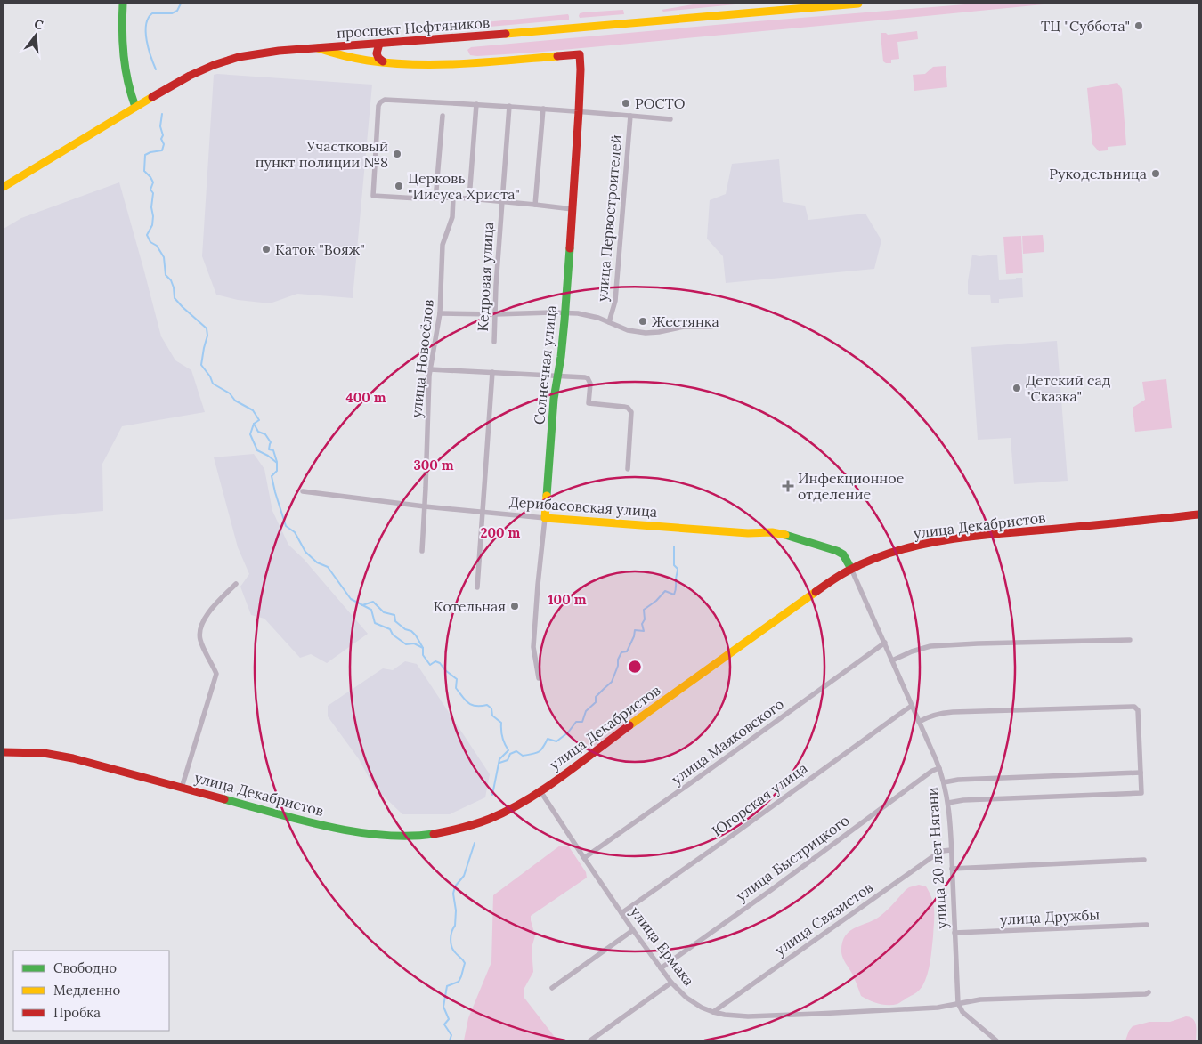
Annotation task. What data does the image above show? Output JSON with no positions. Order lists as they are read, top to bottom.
{
  "streets": {
    "main road": [
      "проспект Нефтяников",
      "Солнечная улица",
      "Дерибасовская улица",
      "улица Декабристов"
    ],
    "street": [
      "улица Первостроителей",
      "Кедровая улица",
      "улица Новосёлов",
      "улица Маяковского",
      "Югорская улица",
      "улица Быстрицкого",
      "улица 20 лет Нягани",
      "улица Дружбы",
      "улица Связистов",
      "улица Ермака"
    ]
  },
  "crossings": [
    ["улица Новосёлов", "Дерибасовская улица"],
    ["Солнечная улица", "Дерибасовская улица"],
    ["Дерибасовская улица", "улица Декабристов"],
    ["Дерибасовская улица", "улица 20 лет Нягани"],
    ["улица Декабристов", "улица 20 лет Нягани"],
    ["улица Декабристов", "улица Ермака"],
    ["улица Маяковского", "улица 20 лет Нягани"],
    ["улица Маяковского", "улица Ермака"],
    ["Югорская улица", "улица 20 лет Нягани"],
    ["Югорская улица", "улица Ермака"],
    ["улица Быстрицкого", "улица 20 лет Нягани"],
    ["улица Быстрицкого", "улица Ермака"],
    ["улица 20 лет Нягани", "улица Дружбы"],
    ["улица 20 лет Нягани", "улица Связистов"],
    ["улица 20 лет Нягани", "улица Ермака"],
    ["улица Связистов", "улица Ермака"]
  ],
  "places": {
    "other": [
      "ТЦ \"Суббота\"",
      "РОСТО",
      "Участковый пункт полиции №8",
      "Рукодельница",
      "Церковь \"Иисуса Христа\"",
      "Каток \"Вояж\"",
      "Жестянка",
      "Детский сад \"Сказка\"",
      "Котельная"
    ],
    "health": ["Инфекционное отделение"]
  },
  "legend": ["Свободно", "Медленно", "Пробка"],
  "north": "top",
  "rings": [
    "400 m",
    "300 m",
    "200 m",
    "100 m"
  ]
}
